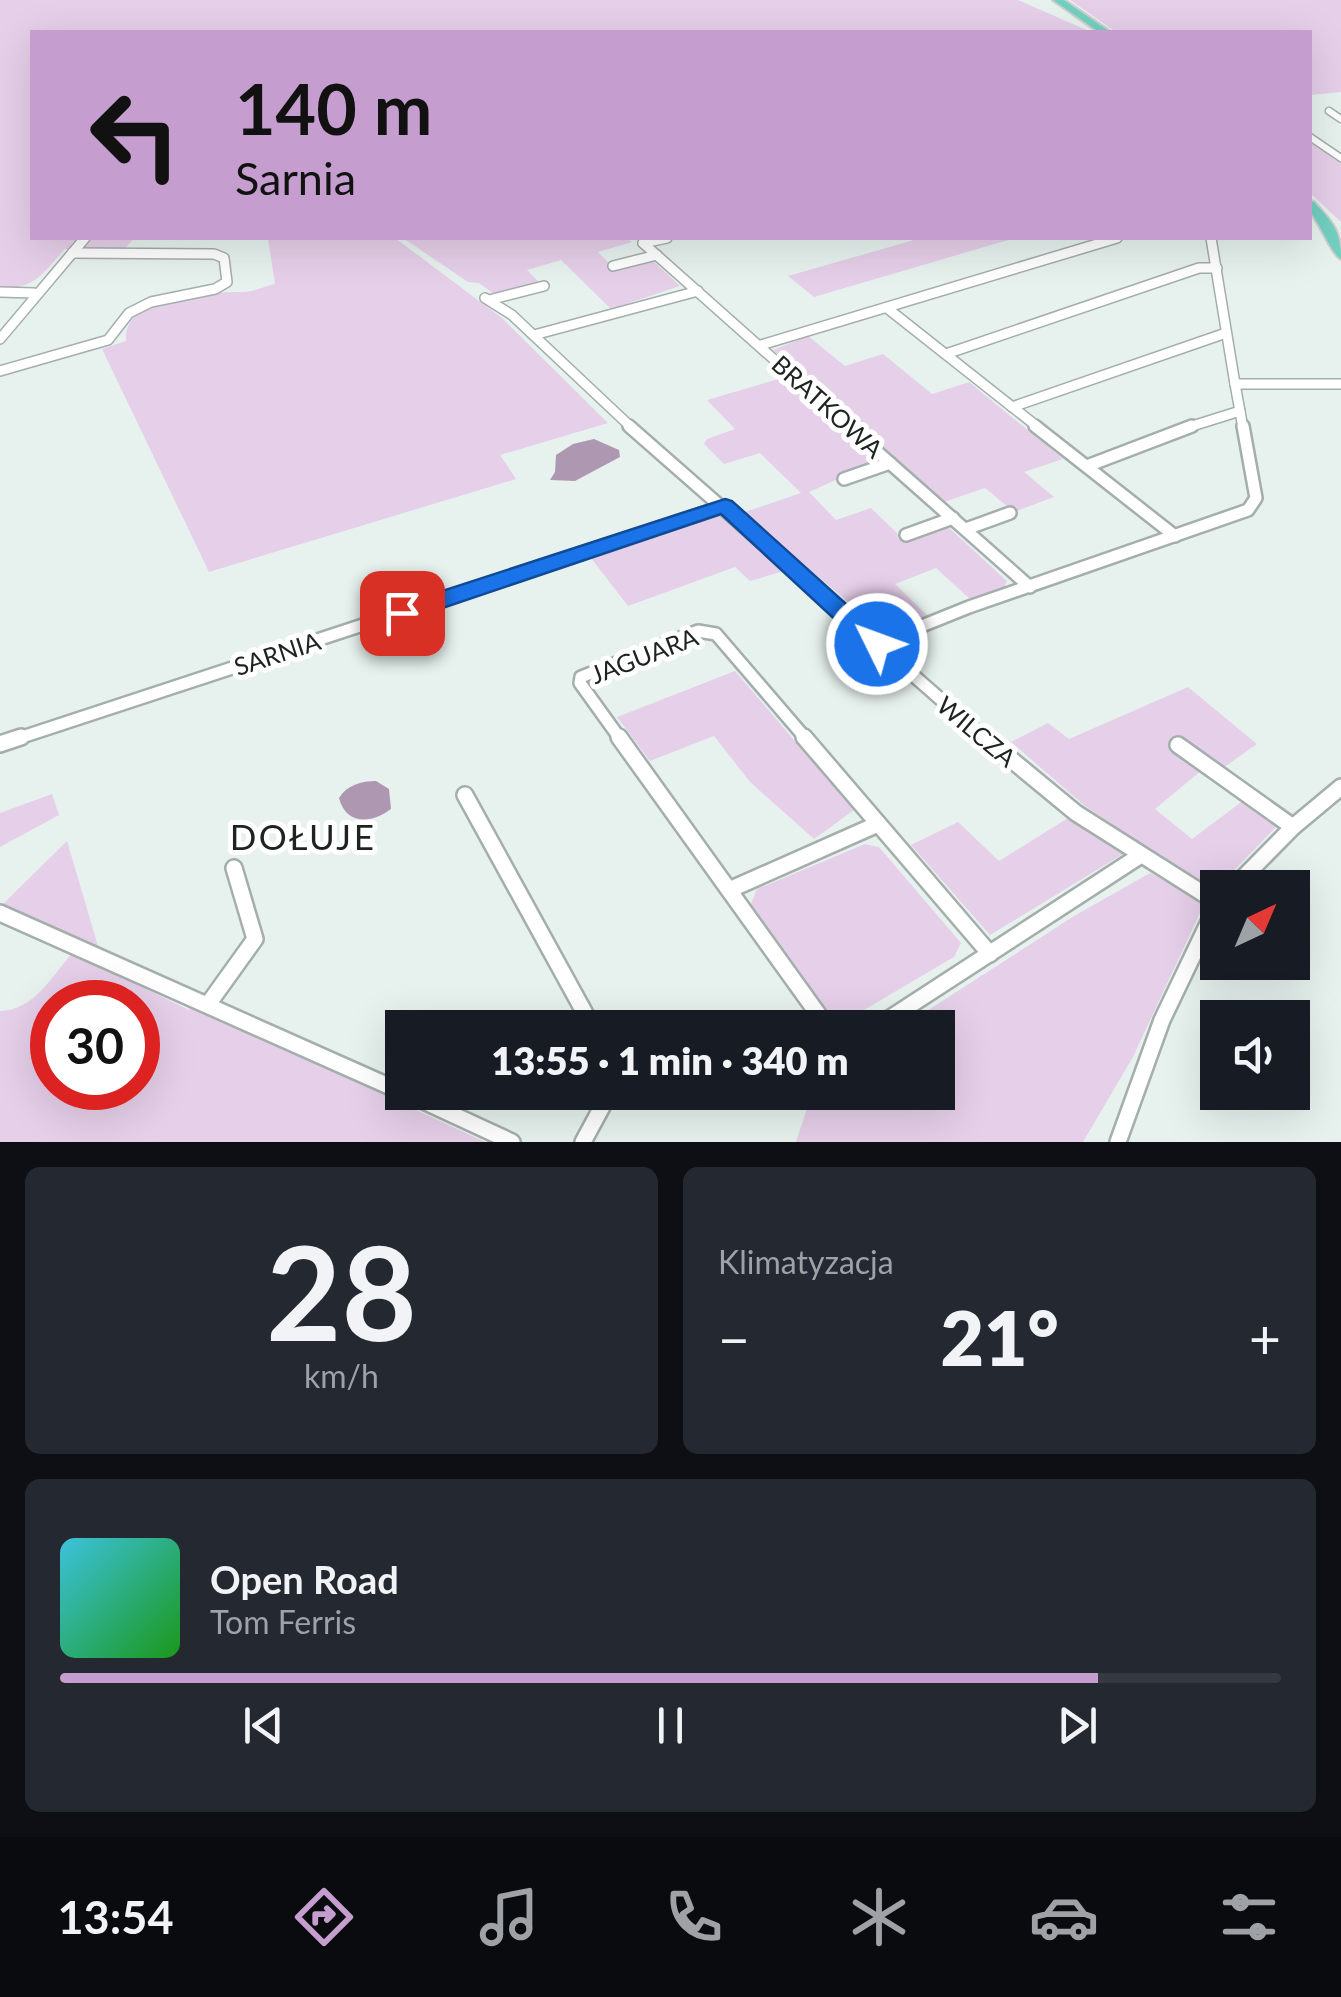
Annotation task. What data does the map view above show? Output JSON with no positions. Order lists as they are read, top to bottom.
{
  "streets": {
    "street": [
      "BRATKOWA",
      "SARNIA",
      "JAGUARA",
      "WILCZA"
    ]
  },
  "crossings": [
    ["SARNIA", "WILCZA"]
  ],
  "districts": ["DOŁUJE"],
  "north": "top right",
  "page": {
    "turn": ["140 m", "Sarnia"],
    "limit": "30",
    "trip": "13:55 · 1 min · 340 m",
    "tile": [
      ["28", "km/h"],
      "Klimatyzacja"
    ],
    "heat": ["−", "21°", "+"],
    "song": ["Open Road", "Tom Ferris"],
    "tabs": "13:54"
  }
}
